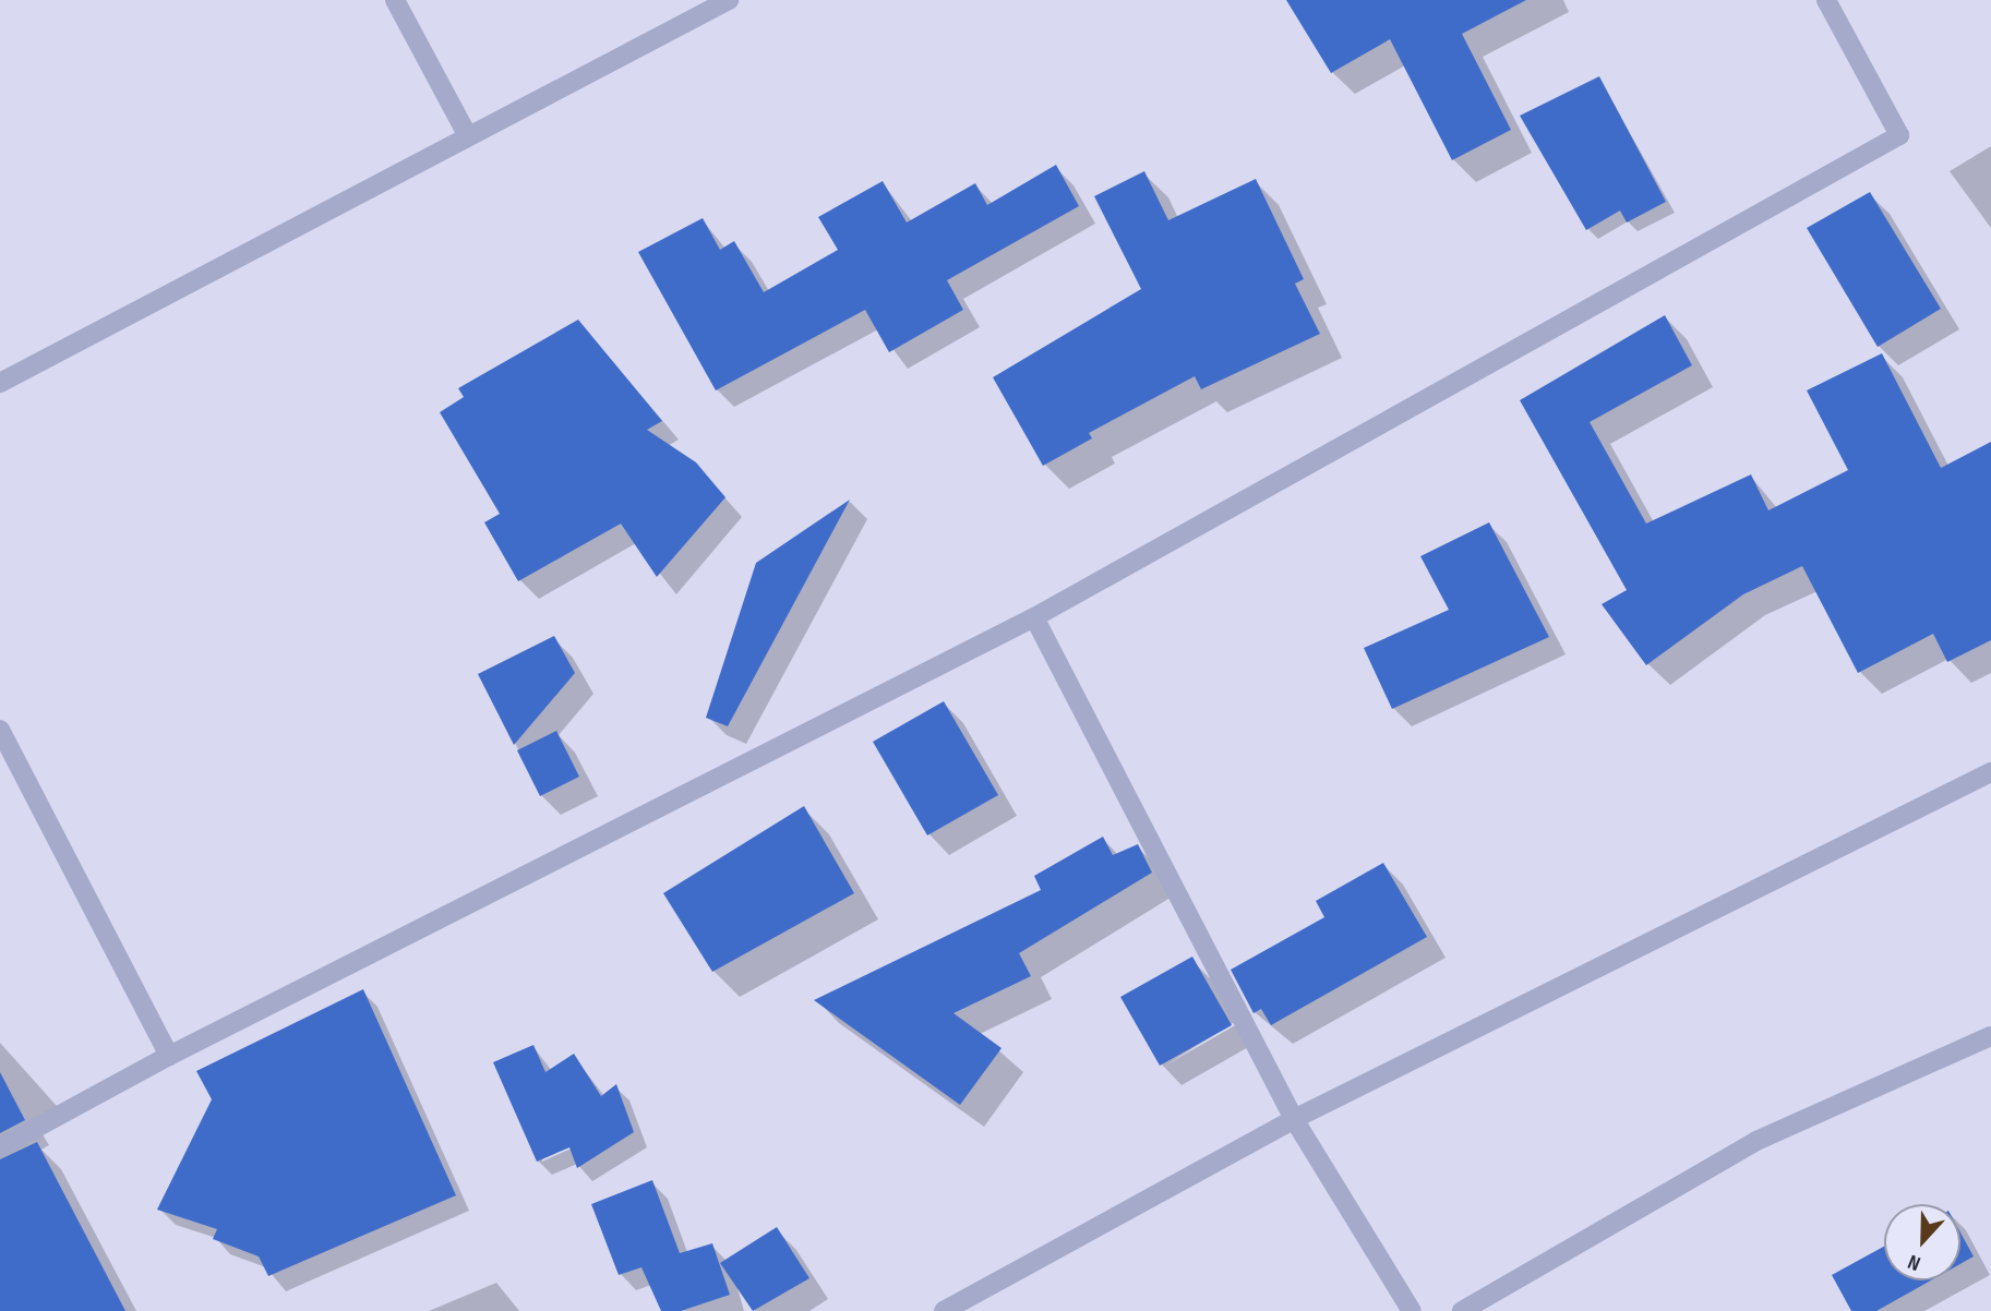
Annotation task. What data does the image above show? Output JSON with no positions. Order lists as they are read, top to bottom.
{
  "north": "bottom"
}
